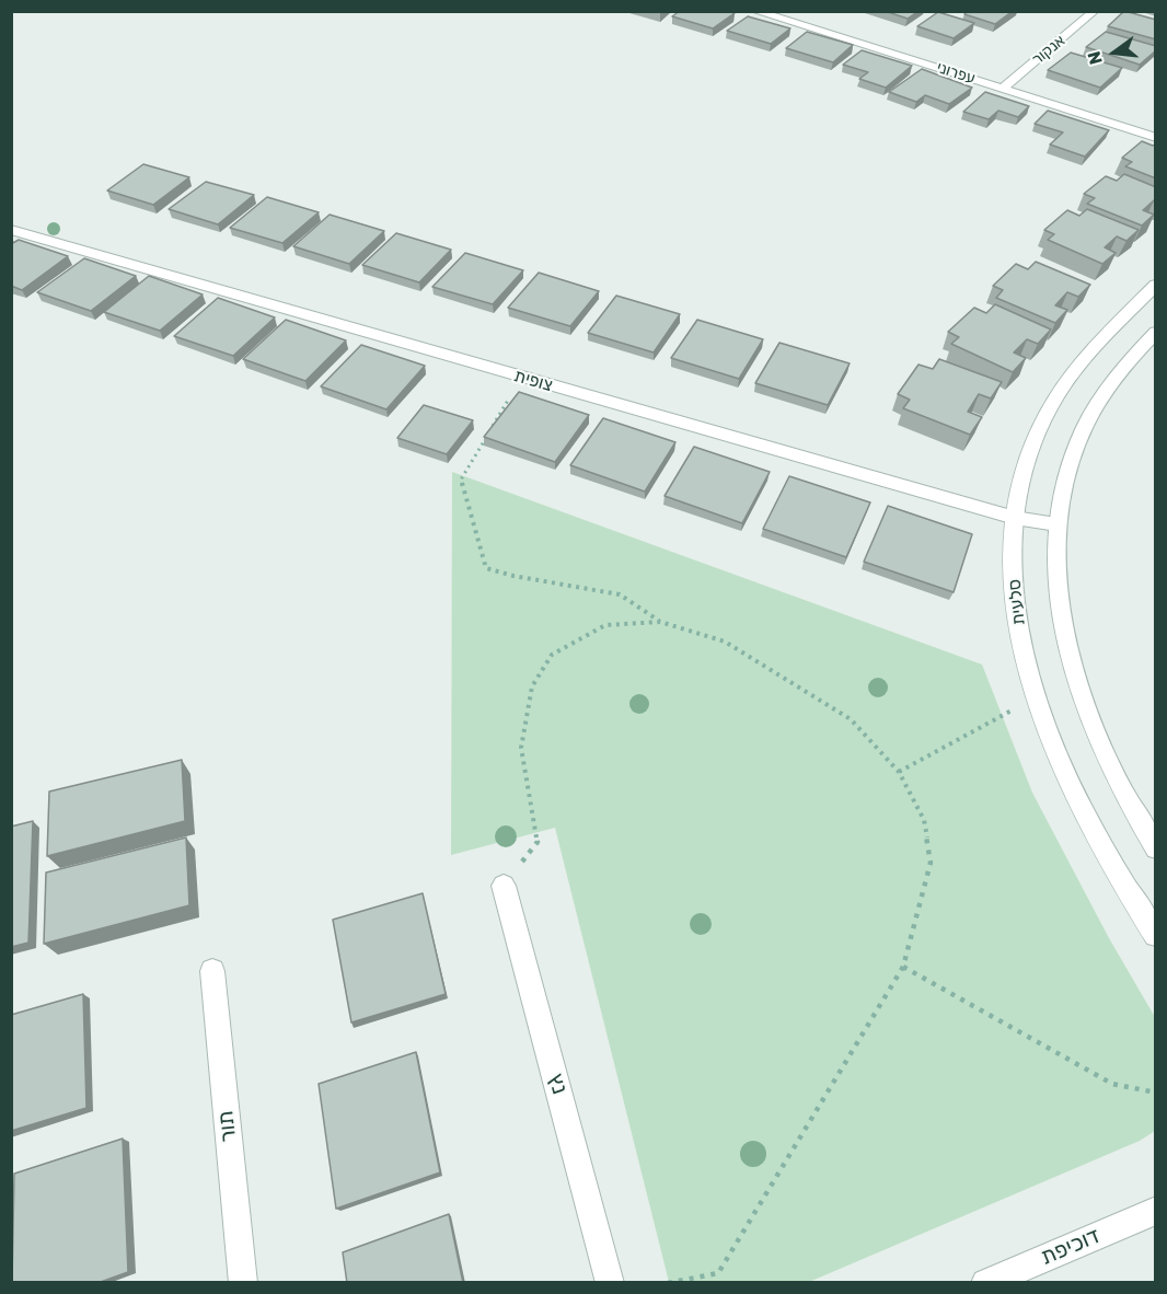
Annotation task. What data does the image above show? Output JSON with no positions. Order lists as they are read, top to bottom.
{
  "streets": {
    "street": [
      "אנקור",
      "עפרוני",
      "צופית",
      "סלעית",
      "נץ",
      "תור",
      "דוכיפת"
    ]
  },
  "crossings": [
    ["אנקור", "עפרוני"],
    ["צופית", "סלעית"]
  ],
  "north": "left"
}
